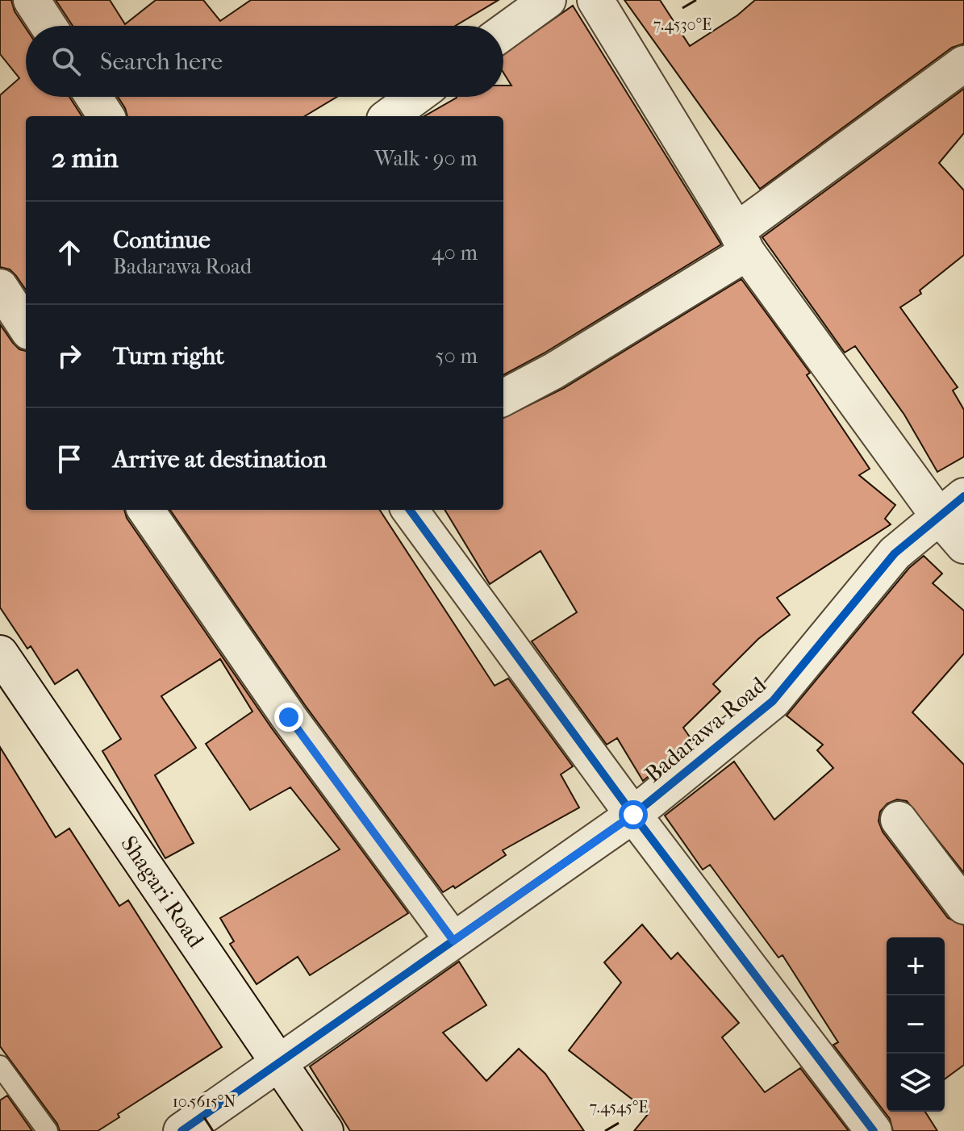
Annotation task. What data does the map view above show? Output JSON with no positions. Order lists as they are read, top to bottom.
{
  "streets": {
    "street": ["Badarawa Road", "Shagari Road"]
  },
  "crossings": [
    ["Badarawa Road", "Shagari Road"]
  ],
  "page": {
    "search": "Search here",
    "heading": ["2 min", "Walk · 90 m"],
    "list": [
      ["Continue", "Badarawa Road", "40 m"],
      ["Turn right", "50 m"],
      "Arrive at destination"
    ],
    "map_buttons": ["+", "−"]
  },
  "coordinates": ["7.4530°E", "10.5615°N", "7.4545°E"]
}
